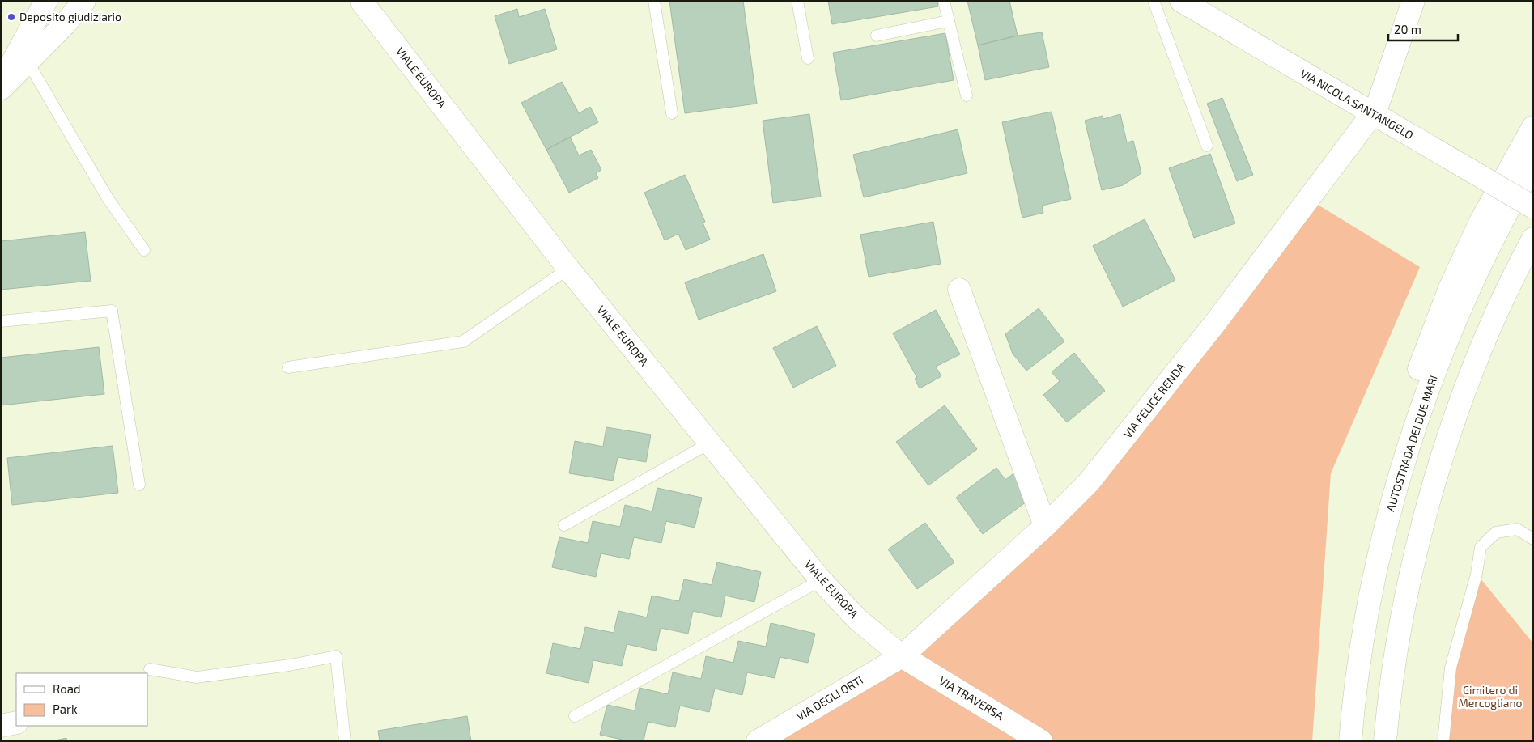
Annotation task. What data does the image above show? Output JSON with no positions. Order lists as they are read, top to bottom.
{
  "streets": {
    "main road": [
      "VIALE EUROPA",
      "VIA NICOLA SANTANGELO",
      "VIA FELICE RENDA",
      "AUTOSTRADA DEI DUE MARI",
      "VIA DEGLI ORTI",
      "VIA TRAVERSA"
    ]
  },
  "crossings": [
    ["VIALE EUROPA", "VIA FELICE RENDA"],
    ["VIALE EUROPA", "VIA DEGLI ORTI"],
    ["VIALE EUROPA", "VIA TRAVERSA"],
    ["VIA NICOLA SANTANGELO", "VIA FELICE RENDA"],
    ["VIA FELICE RENDA", "VIA DEGLI ORTI"],
    ["VIA FELICE RENDA", "VIA TRAVERSA"],
    ["VIA DEGLI ORTI", "VIA TRAVERSA"]
  ],
  "parks": ["Cimitero di Mercogliano"],
  "places": ["Deposito giudiziario"],
  "legend": ["Road", "Park"],
  "scale_bar": "20 m"
}
